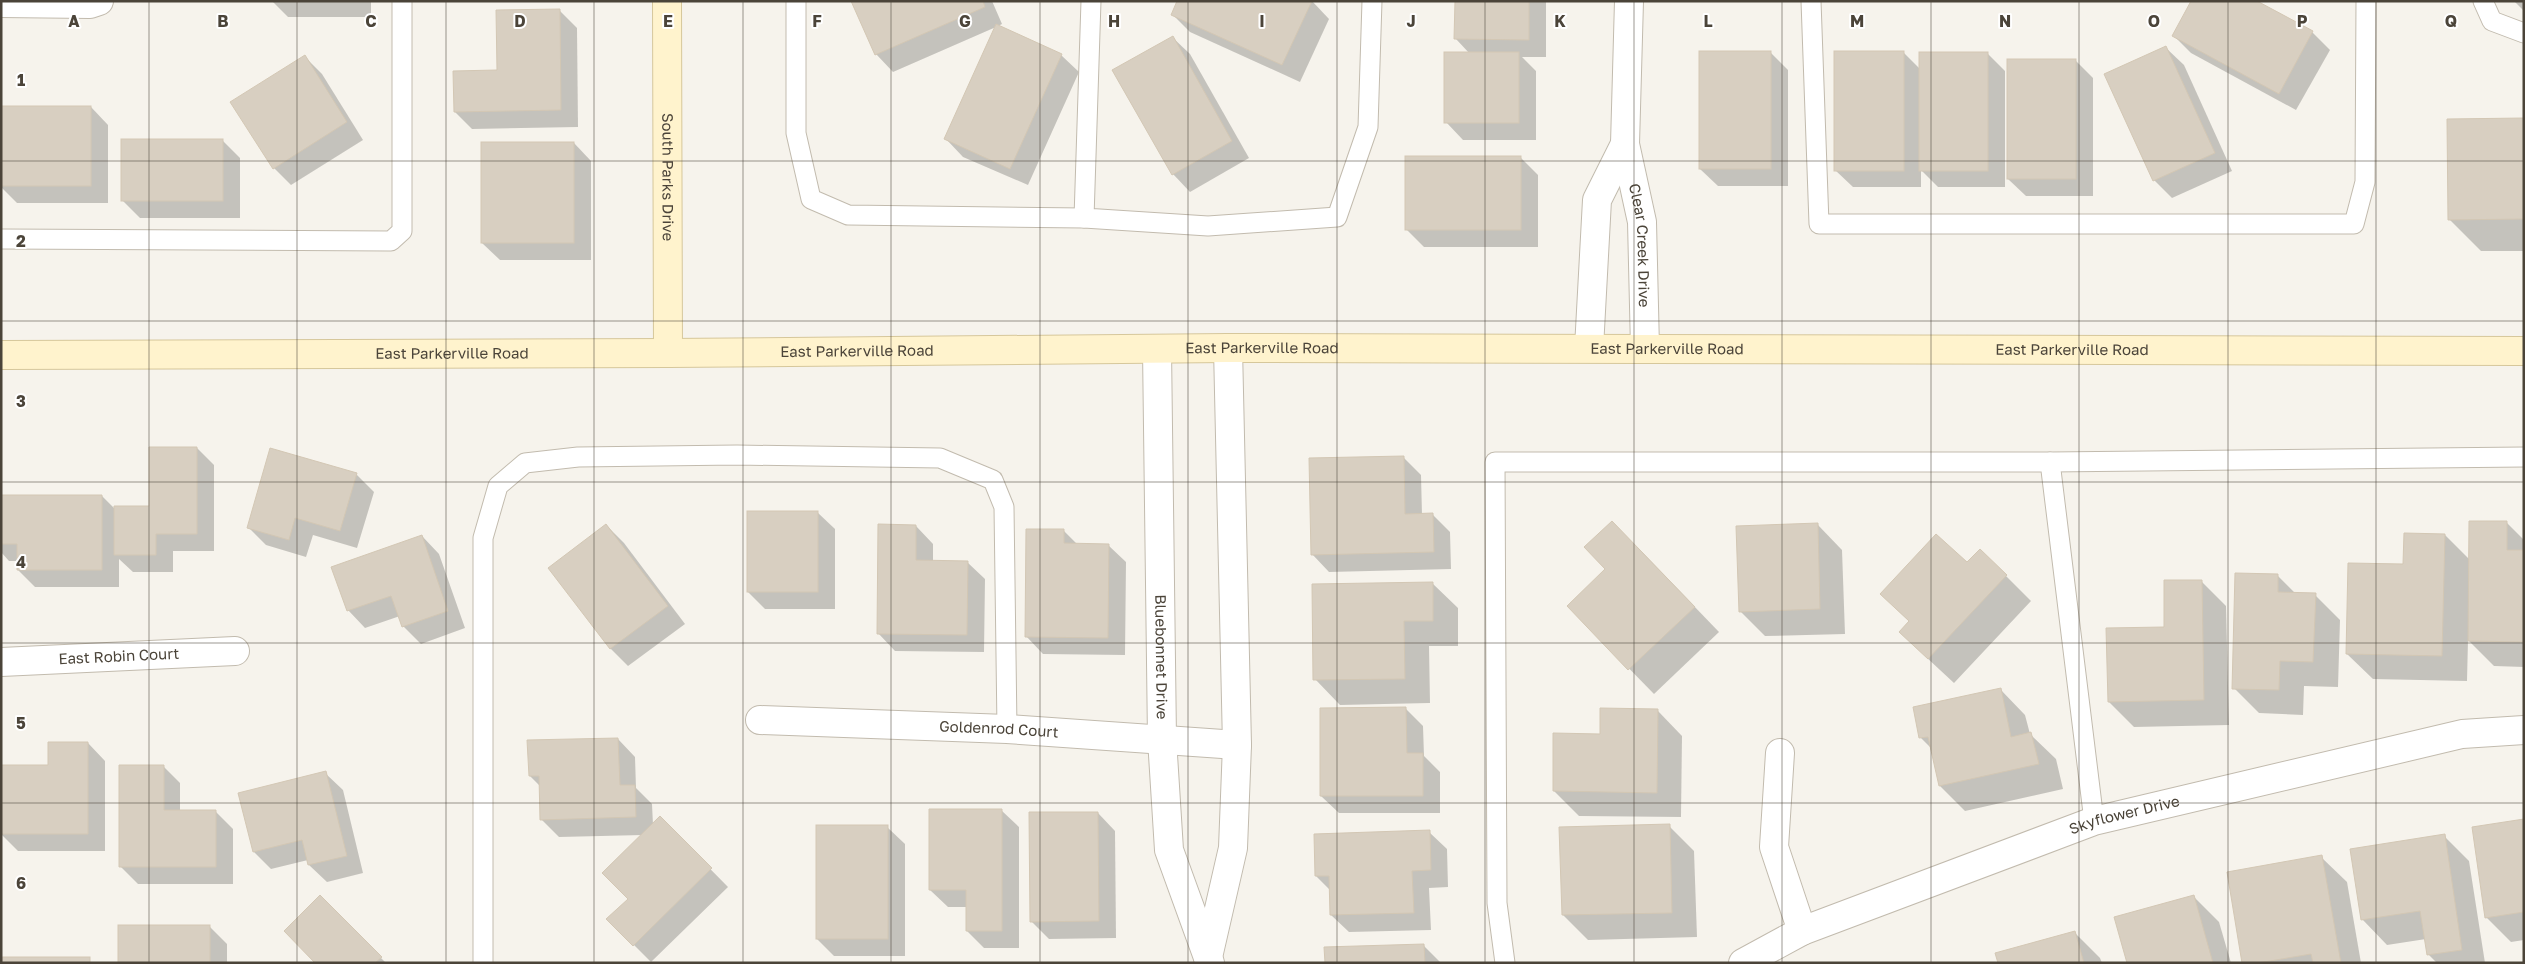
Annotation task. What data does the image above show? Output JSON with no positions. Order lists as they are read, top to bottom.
{
  "streets": {
    "main road": ["South Parks Drive", "East Parkerville Road"],
    "street": [
      "Clear Creek Drive",
      "East Robin Court",
      "Bluebonnet Drive",
      "Goldenrod Court",
      "Skyflower Drive"
    ]
  },
  "crossings": [
    ["South Parks Drive", "East Parkerville Road"],
    ["Clear Creek Drive", "East Parkerville Road"],
    ["East Parkerville Road", "Bluebonnet Drive"],
    ["Bluebonnet Drive", "Goldenrod Court"]
  ],
  "grid": {
    "columns": [
      "A",
      "B",
      "C",
      "D",
      "E",
      "F",
      "G",
      "H",
      "I",
      "J",
      "K",
      "L",
      "M",
      "N",
      "O",
      "P",
      "Q"
    ],
    "rows": [
      "1",
      "2",
      "3",
      "4",
      "5",
      "6"
    ]
  }
}
